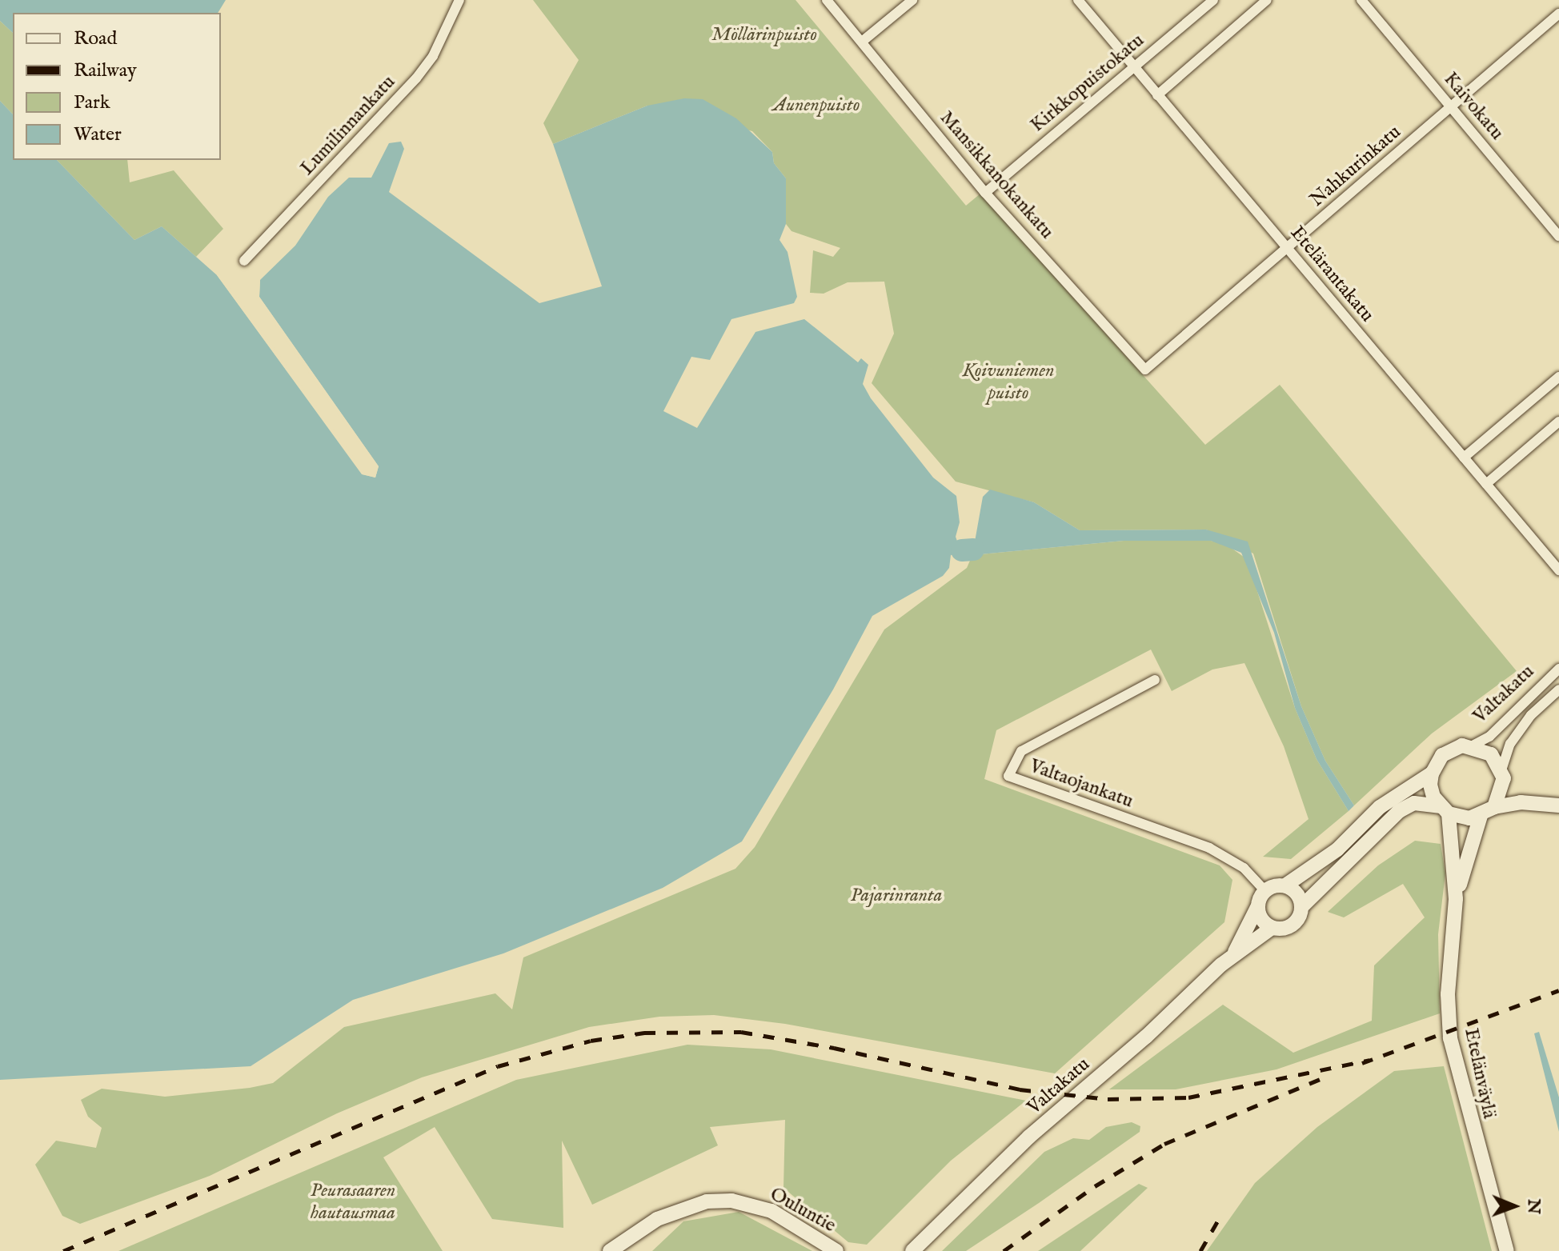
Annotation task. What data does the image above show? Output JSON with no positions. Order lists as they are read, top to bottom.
{
  "streets": {
    "main road": ["Valtakatu", "Etelänväylä", "Ouluntie"],
    "street": [
      "Kirkkopuistokatu",
      "Kaivokatu",
      "Lumilinnankatu",
      "Nahkurinkatu",
      "Mansikkanokankatu",
      "Etelärantakatu",
      "Valtaojankatu"
    ]
  },
  "crossings": [
    ["Kirkkopuistokatu", "Mansikkanokankatu"],
    ["Kirkkopuistokatu", "Etelärantakatu"],
    ["Kaivokatu", "Nahkurinkatu"],
    ["Nahkurinkatu", "Mansikkanokankatu"],
    ["Nahkurinkatu", "Etelärantakatu"],
    ["Valtakatu", "Valtaojankatu"],
    ["Valtakatu", "Etelänväylä"]
  ],
  "parks": [
    "Möllärinpuisto",
    "Aunenpuisto",
    "Koivuniemen puisto",
    "Pajarinranta",
    "Peurasaaren hautausmaa"
  ],
  "legend": [
    "Road",
    "Railway",
    "Park",
    "Water"
  ],
  "north": "right"
}
